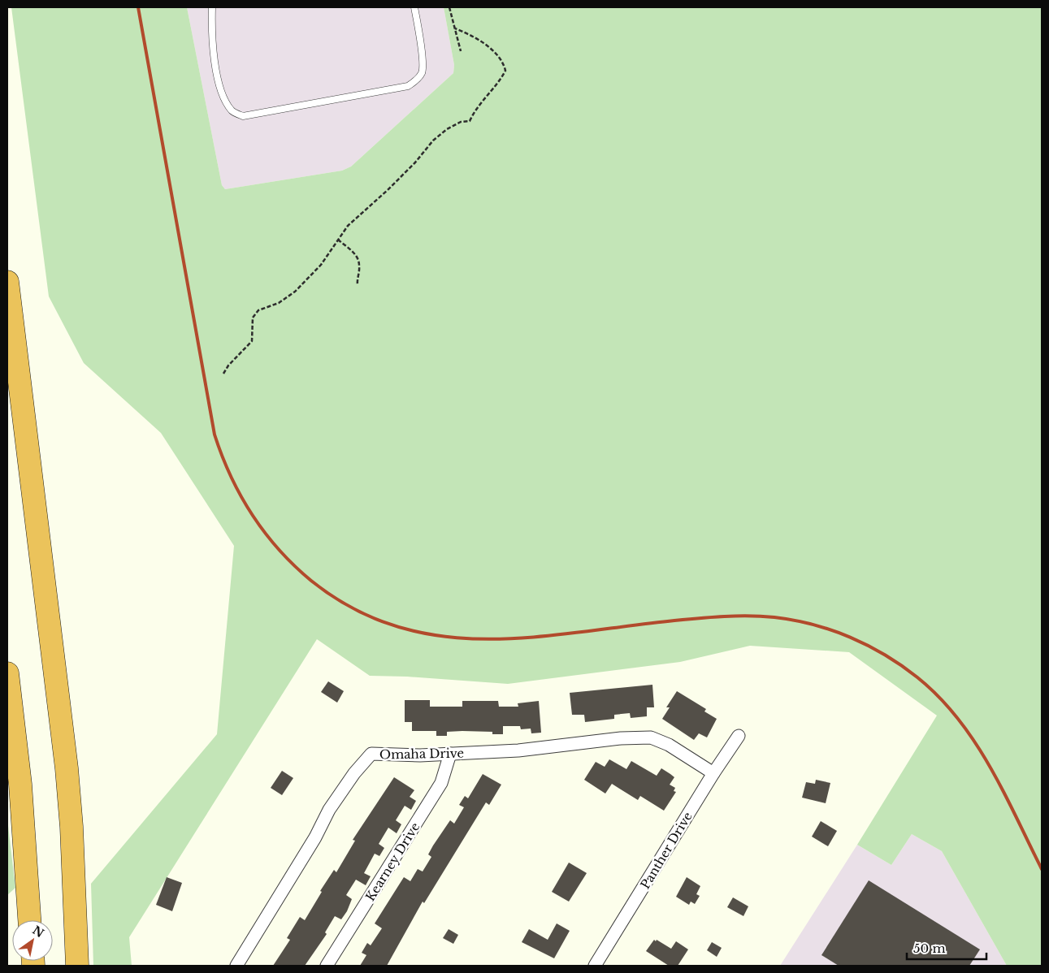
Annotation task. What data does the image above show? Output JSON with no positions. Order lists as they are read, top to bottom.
{
  "streets": {
    "street": ["Omaha Drive", "Panther Drive", "Kearney Drive"]
  },
  "crossings": [
    ["Omaha Drive", "Panther Drive"],
    ["Omaha Drive", "Kearney Drive"]
  ],
  "scale_bar": "50 m",
  "north": "top right"
}
